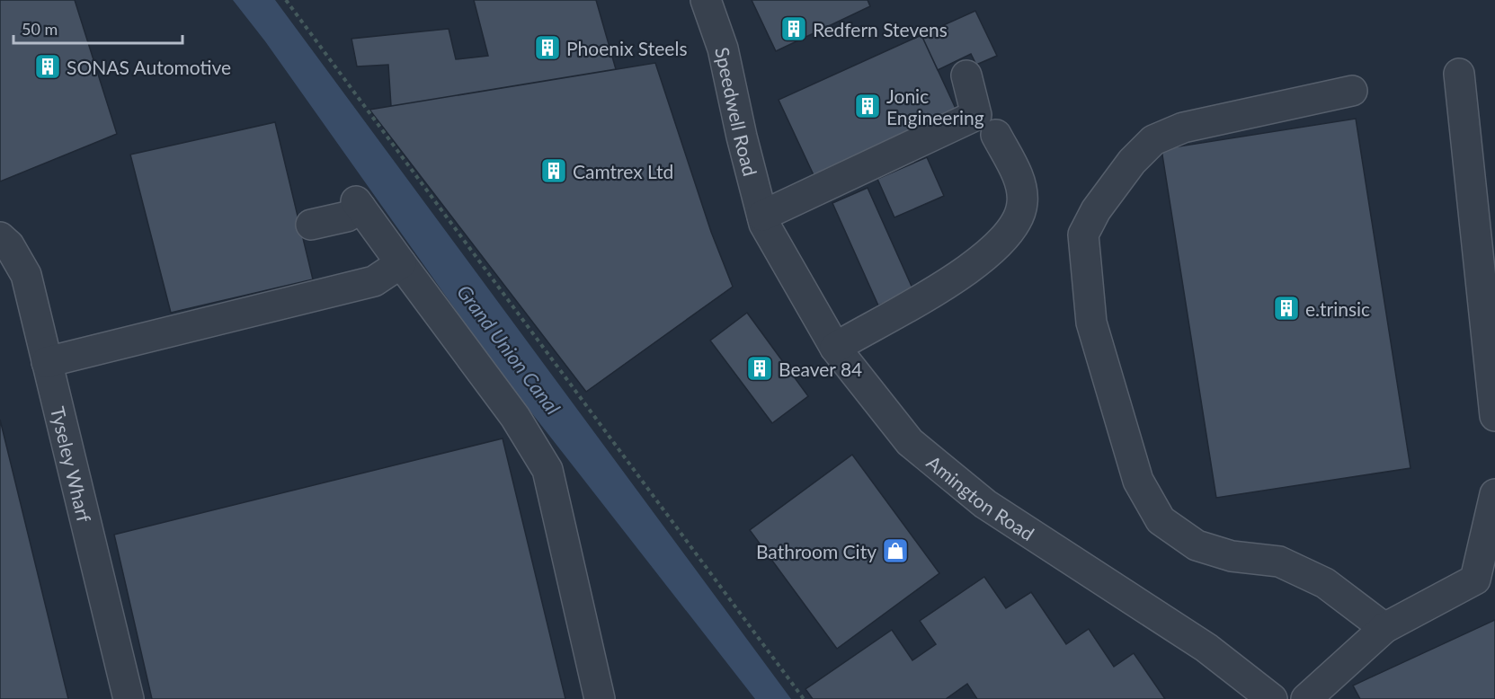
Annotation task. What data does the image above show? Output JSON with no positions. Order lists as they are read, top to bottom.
{
  "streets": {
    "street": ["Speedwell Road", "Tyseley Wharf", "Amington Road"]
  },
  "crossings": [
    ["Speedwell Road", "Amington Road"]
  ],
  "water": ["Grand Union Canal"],
  "places": {
    "building": [
      "Redfern Stevens",
      "Phoenix Steels",
      "SONAS Automotive",
      "Jonic Engineering",
      "Camtrex Ltd",
      "e.trinsic",
      "Beaver 84"
    ],
    "shop": ["Bathroom City"]
  },
  "scale_bar": "50 m"
}
